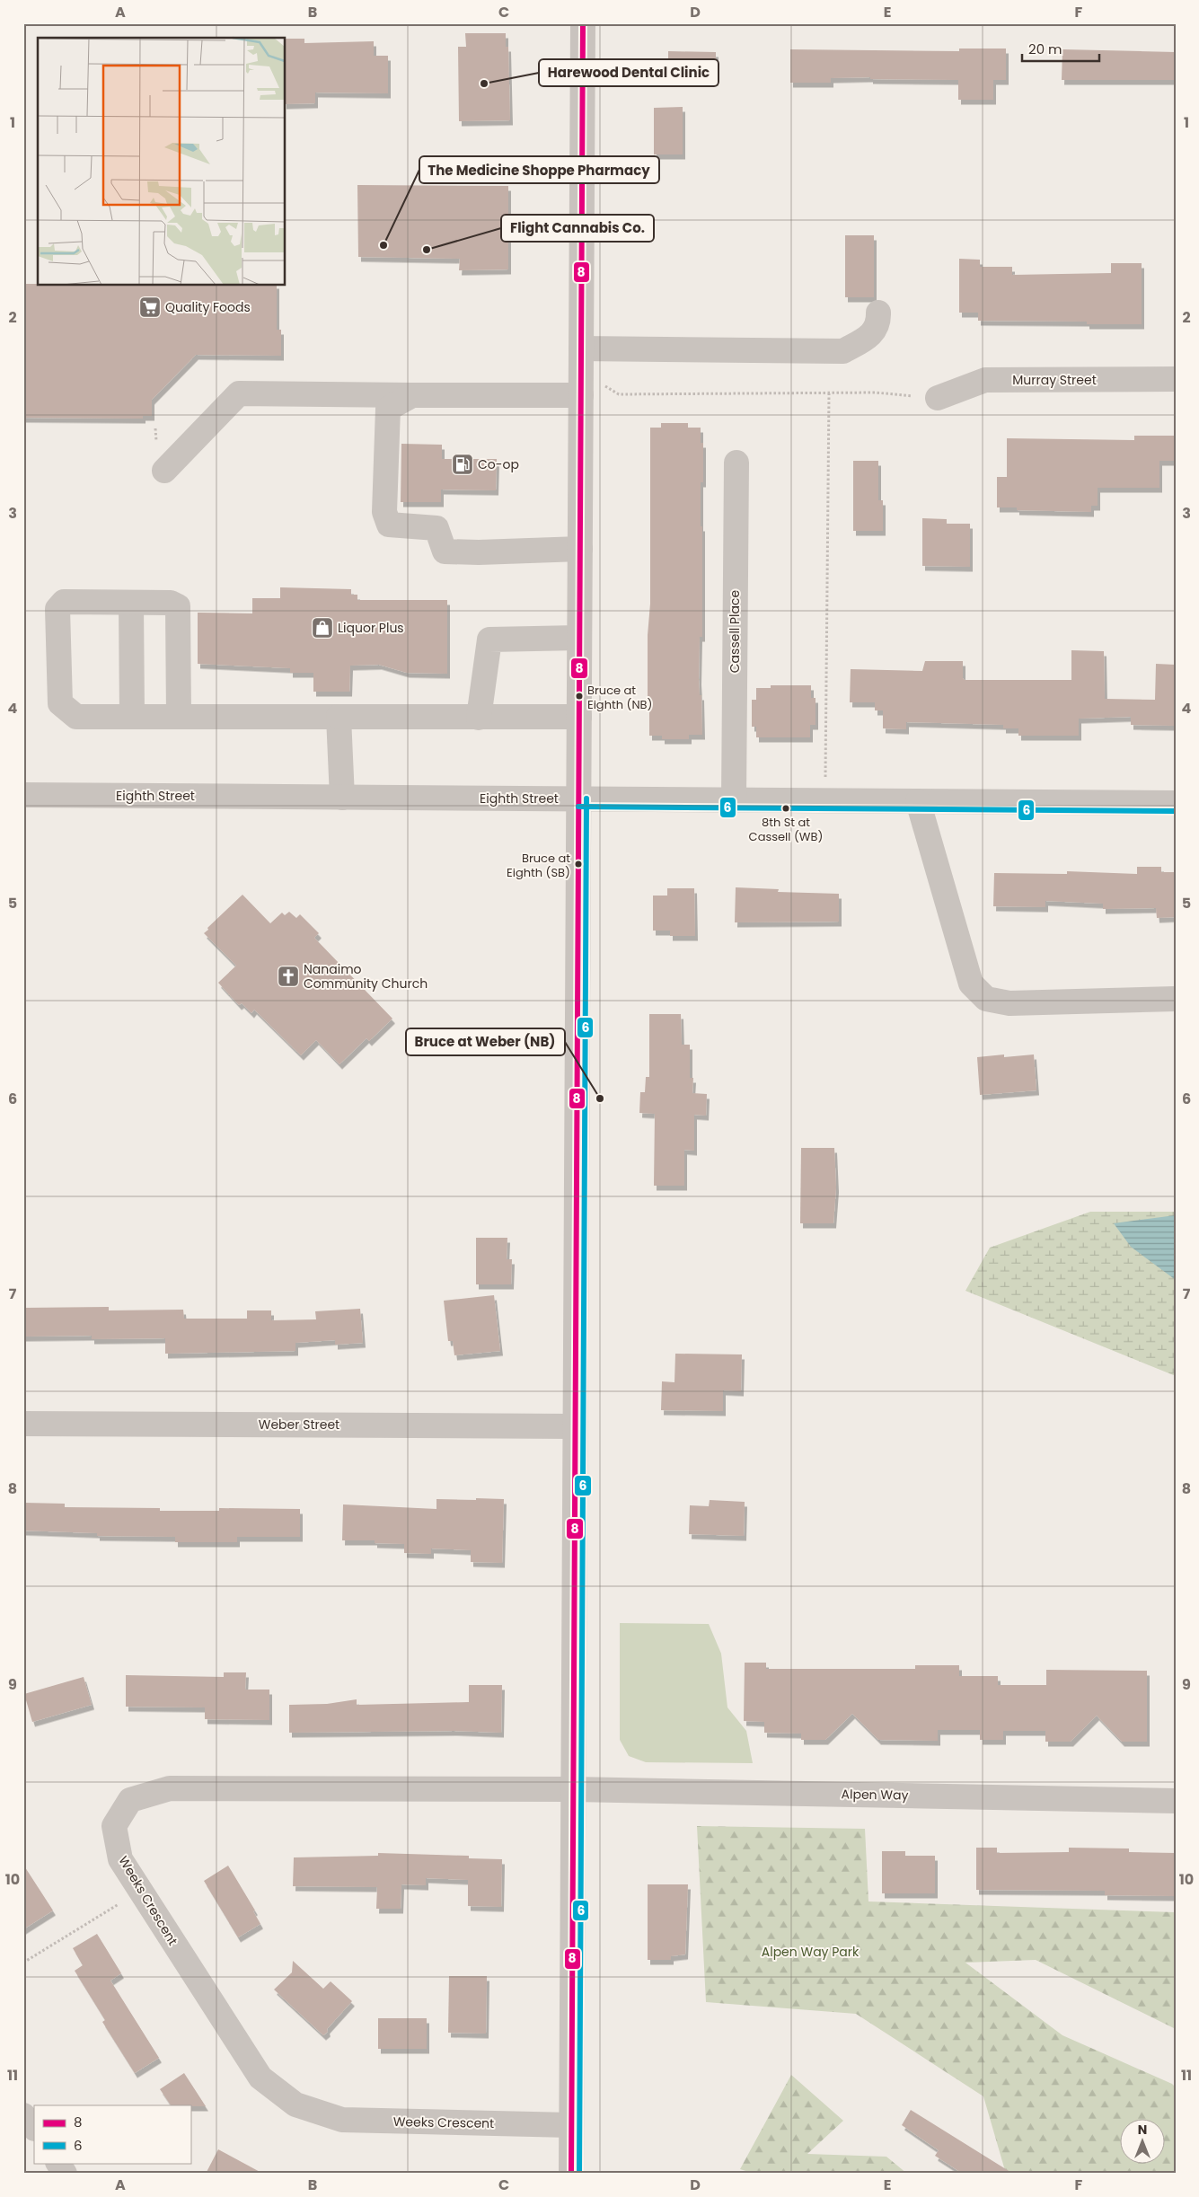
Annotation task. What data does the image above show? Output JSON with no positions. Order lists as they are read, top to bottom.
{
  "streets": {
    "street": [
      "Murray Street",
      "Cassell Place",
      "Eighth Street",
      "Weber Street",
      "Alpen Way",
      "Weeks Crescent"
    ]
  },
  "crossings": [
    ["Cassell Place", "Eighth Street"],
    ["Alpen Way", "Weeks Crescent"]
  ],
  "parks": ["Alpen Way Park"],
  "places": {
    "other": [
      "Harewood Dental Clinic",
      "The Medicine Shoppe Pharmacy",
      "Flight Cannabis Co.",
      "Bruce at Eighth (NB)",
      "8th St at Cassell (WB)",
      "Bruce at Eighth (SB)",
      "Bruce at Weber (NB)"
    ],
    "supermarket": ["Quality Foods"],
    "fuel station": ["Co-op"],
    "shop": ["Liquor Plus"],
    "church": ["Nanaimo Community Church"]
  },
  "lines": ["transit line 8", "transit line 6"],
  "legend": ["8", "6"],
  "scale_bar": "20 m",
  "north": "top",
  "grid": {
    "columns": [
      "A",
      "B",
      "C",
      "D",
      "E",
      "F"
    ],
    "rows": [
      "1",
      "2",
      "3",
      "4",
      "5",
      "6",
      "7",
      "8",
      "9",
      "10",
      "11"
    ]
  }
}
